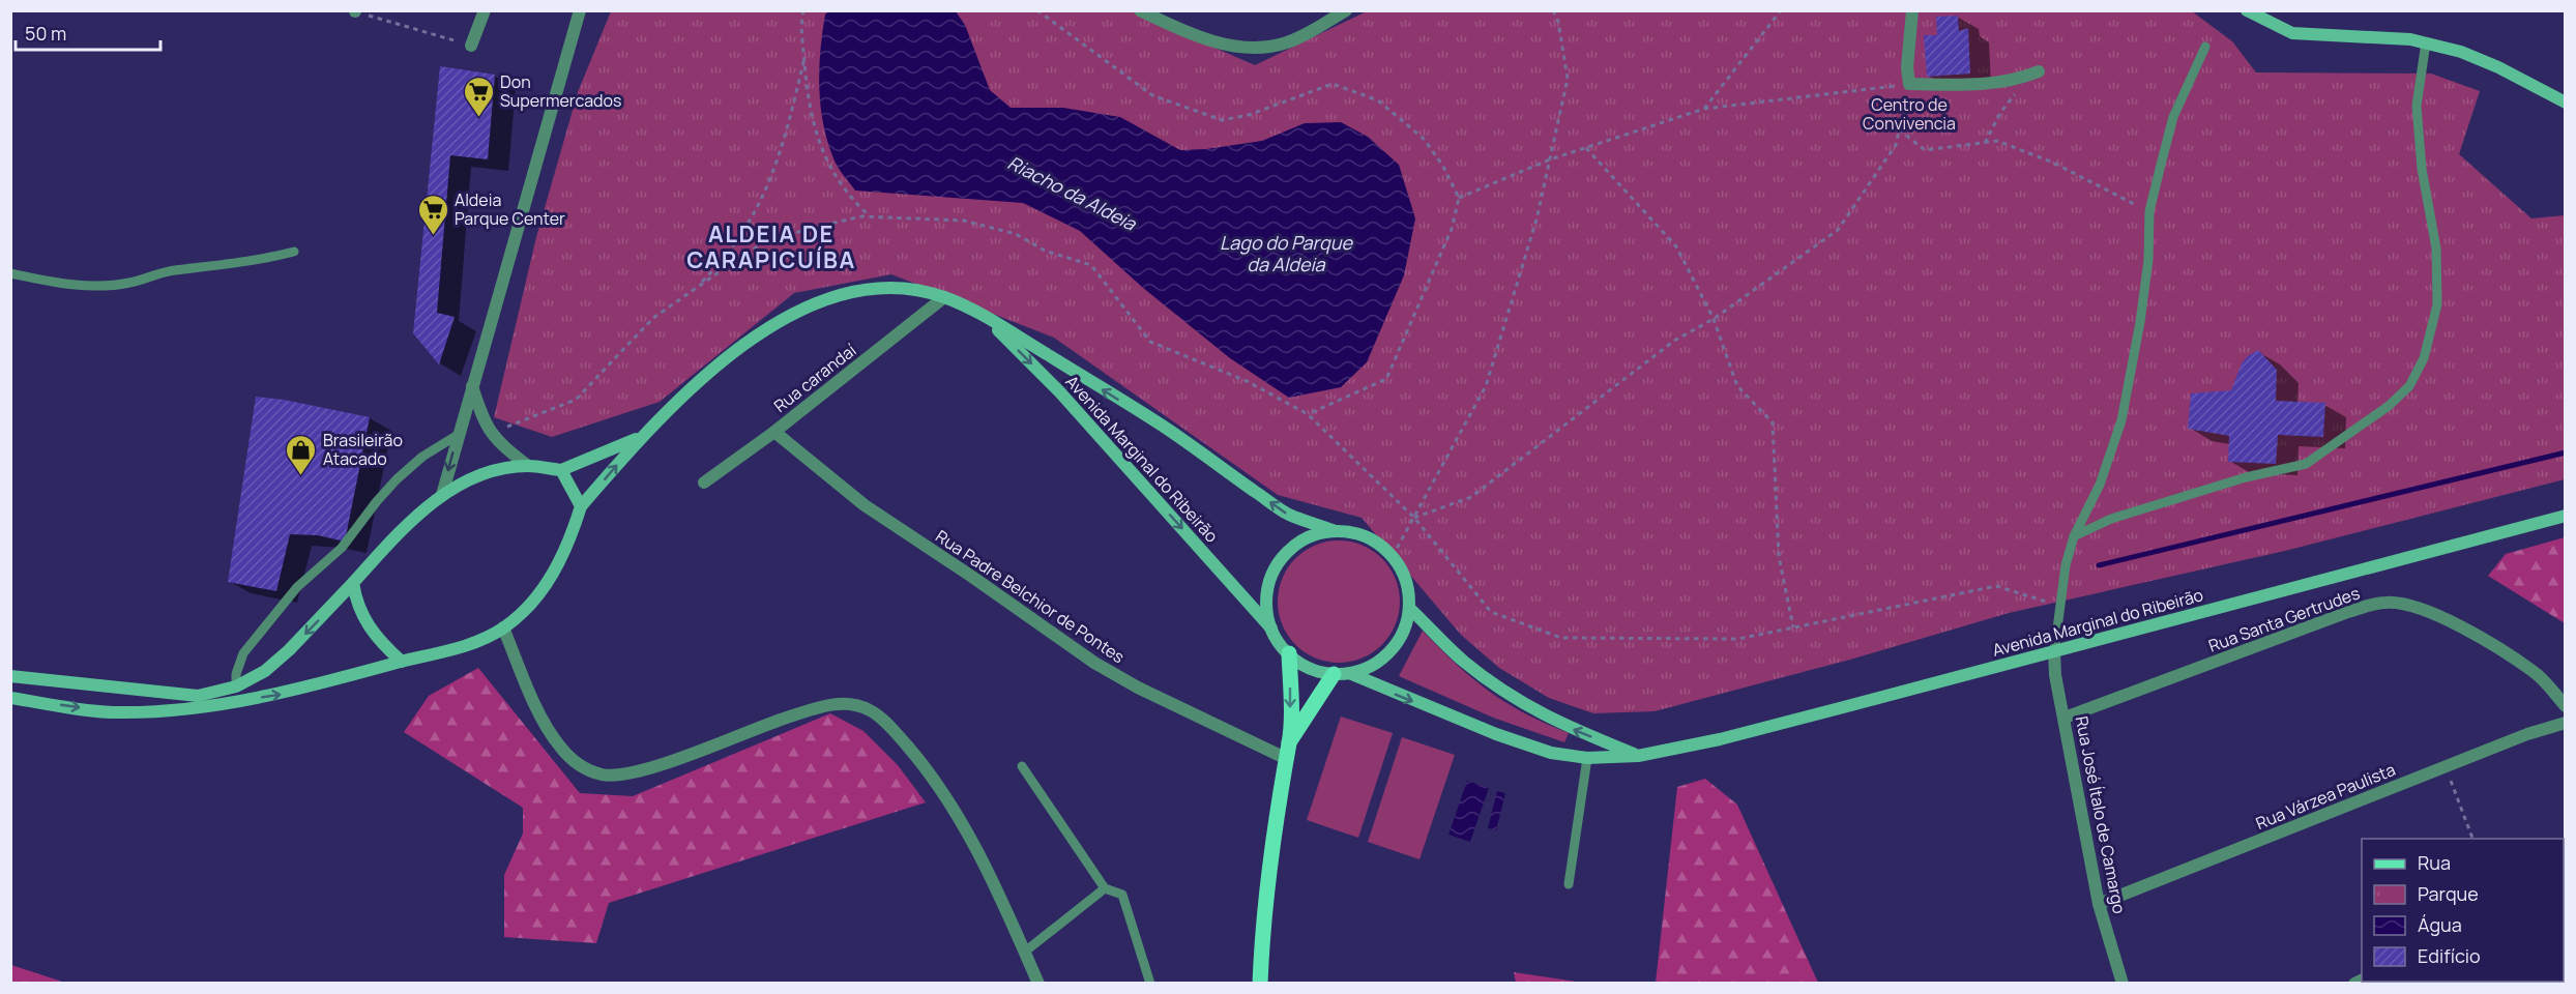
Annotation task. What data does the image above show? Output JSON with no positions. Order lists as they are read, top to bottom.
{
  "streets": {
    "main road": ["Avenida Marginal do Ribeirão"],
    "street": [
      "Rua carandaí",
      "Rua Padre Belchior de Pontes",
      "Rua Santa Gertrudes",
      "Rua Várzea Paulista",
      "Rua José Ítalo de Camargo"
    ]
  },
  "crossings": [
    ["Rua carandaí", "Avenida Marginal do Ribeirão"],
    ["Rua carandaí", "Rua Padre Belchior de Pontes"],
    ["Avenida Marginal do Ribeirão", "Rua José Ítalo de Camargo"],
    ["Rua Santa Gertrudes", "Rua José Ítalo de Camargo"],
    ["Rua Várzea Paulista", "Rua José Ítalo de Camargo"]
  ],
  "districts": ["ALDEIA DE CARAPICUÍBA"],
  "water": ["Riacho da Aldeia", "Lago do Parque da Aldeia"],
  "parks": ["Centro de Convivencia"],
  "places": {
    "supermarket": ["Don Supermercados", "Aldeia Parque Center"],
    "shop": ["Brasileirão Atacado"]
  },
  "legend": [
    "Rua",
    "Parque",
    "Água",
    "Edifício"
  ],
  "scale_bar": "50 m"
}
